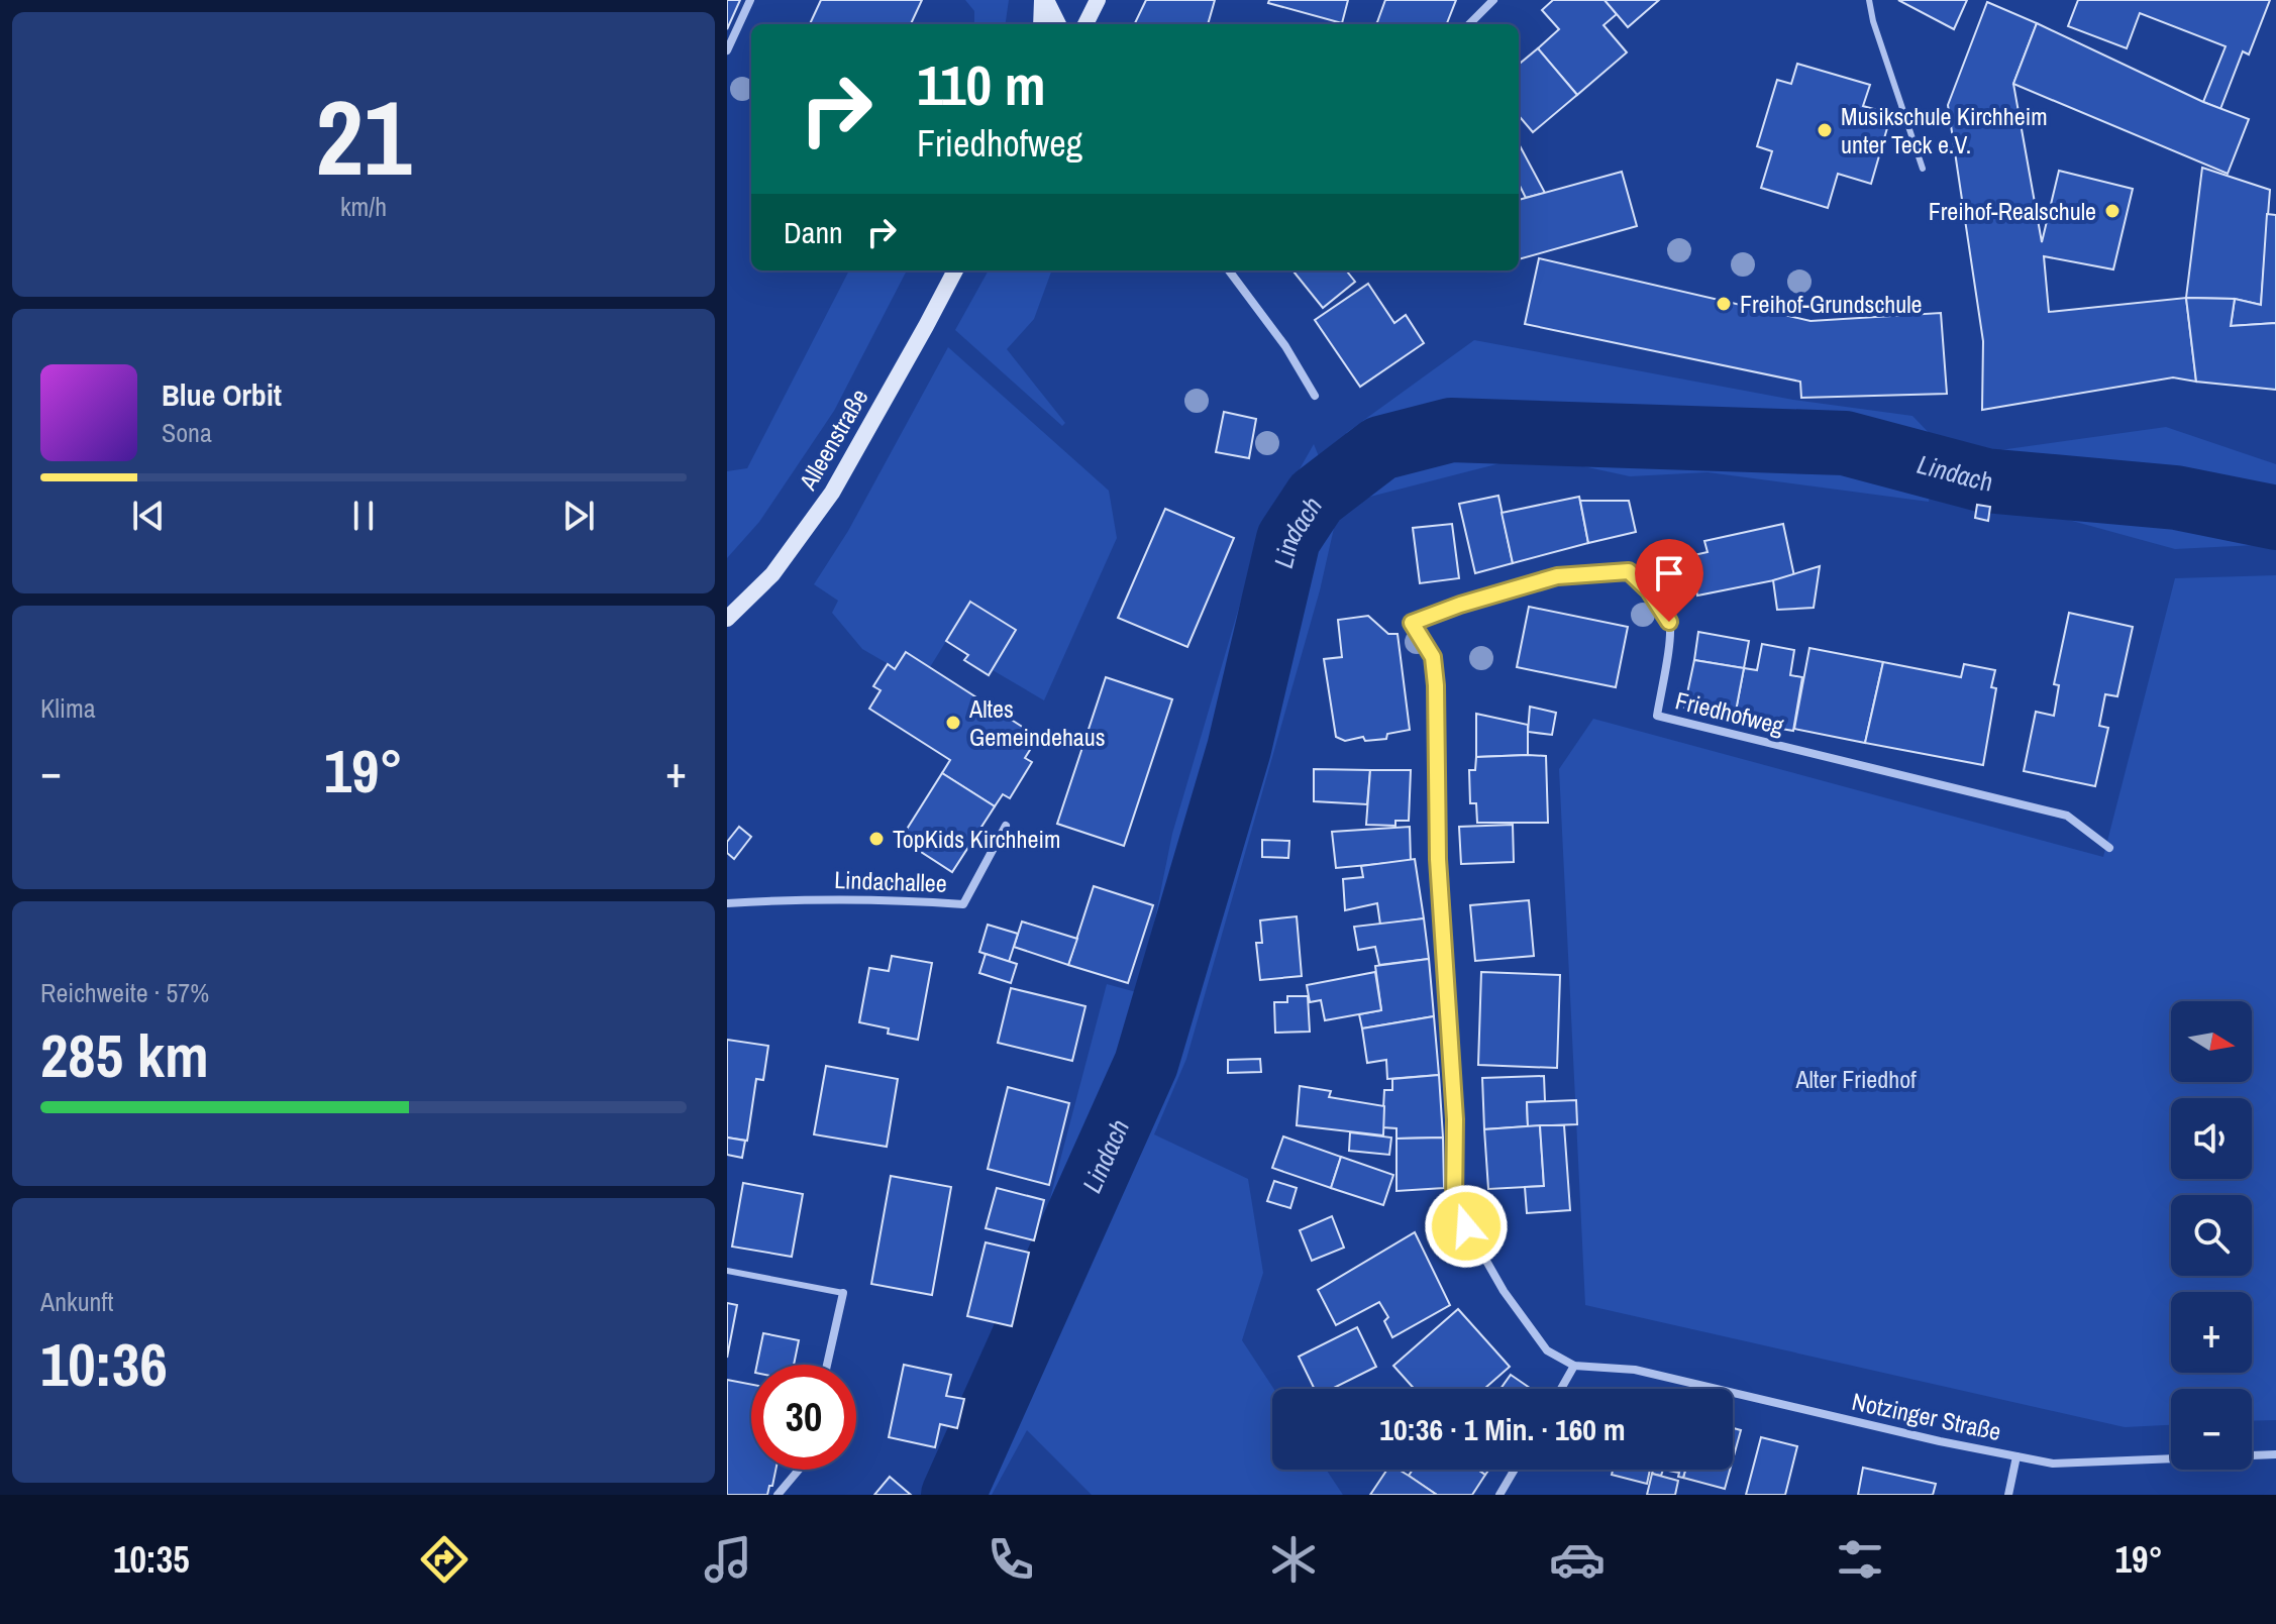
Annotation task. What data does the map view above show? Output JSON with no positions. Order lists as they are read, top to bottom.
{
  "streets": {
    "street": [
      "Alleenstraße",
      "Friedhofweg",
      "Lindachallee",
      "Notzinger Straße"
    ]
  },
  "crossings": [
    ["Friedhofweg", "Notzinger Straße"]
  ],
  "water": ["Lindach"],
  "parks": ["Alter Friedhof"],
  "places": [
    "Musikschule Kirchheim unter Teck e.V.",
    "Freihof-Realschule",
    "Freihof-Grundschule",
    "Altes Gemeindehaus",
    "TopKids Kirchheim"
  ],
  "north": "right",
  "page": {
    "tile": [
      ["21", "km/h"],
      "Klima",
      ["Reichweite · 57%", "285 km"],
      ["Ankunft", "10:36"]
    ],
    "turn": ["110 m", "Friedhofweg"],
    "then": "Dann",
    "song": ["Blue Orbit", "Sona"],
    "heat": ["−", "19°", "+"],
    "map_buttons": ["+", "−"],
    "limit": "30",
    "trip": "10:36 · 1 Min. · 160 m",
    "tabs": ["10:35", "19°"]
  }
}
